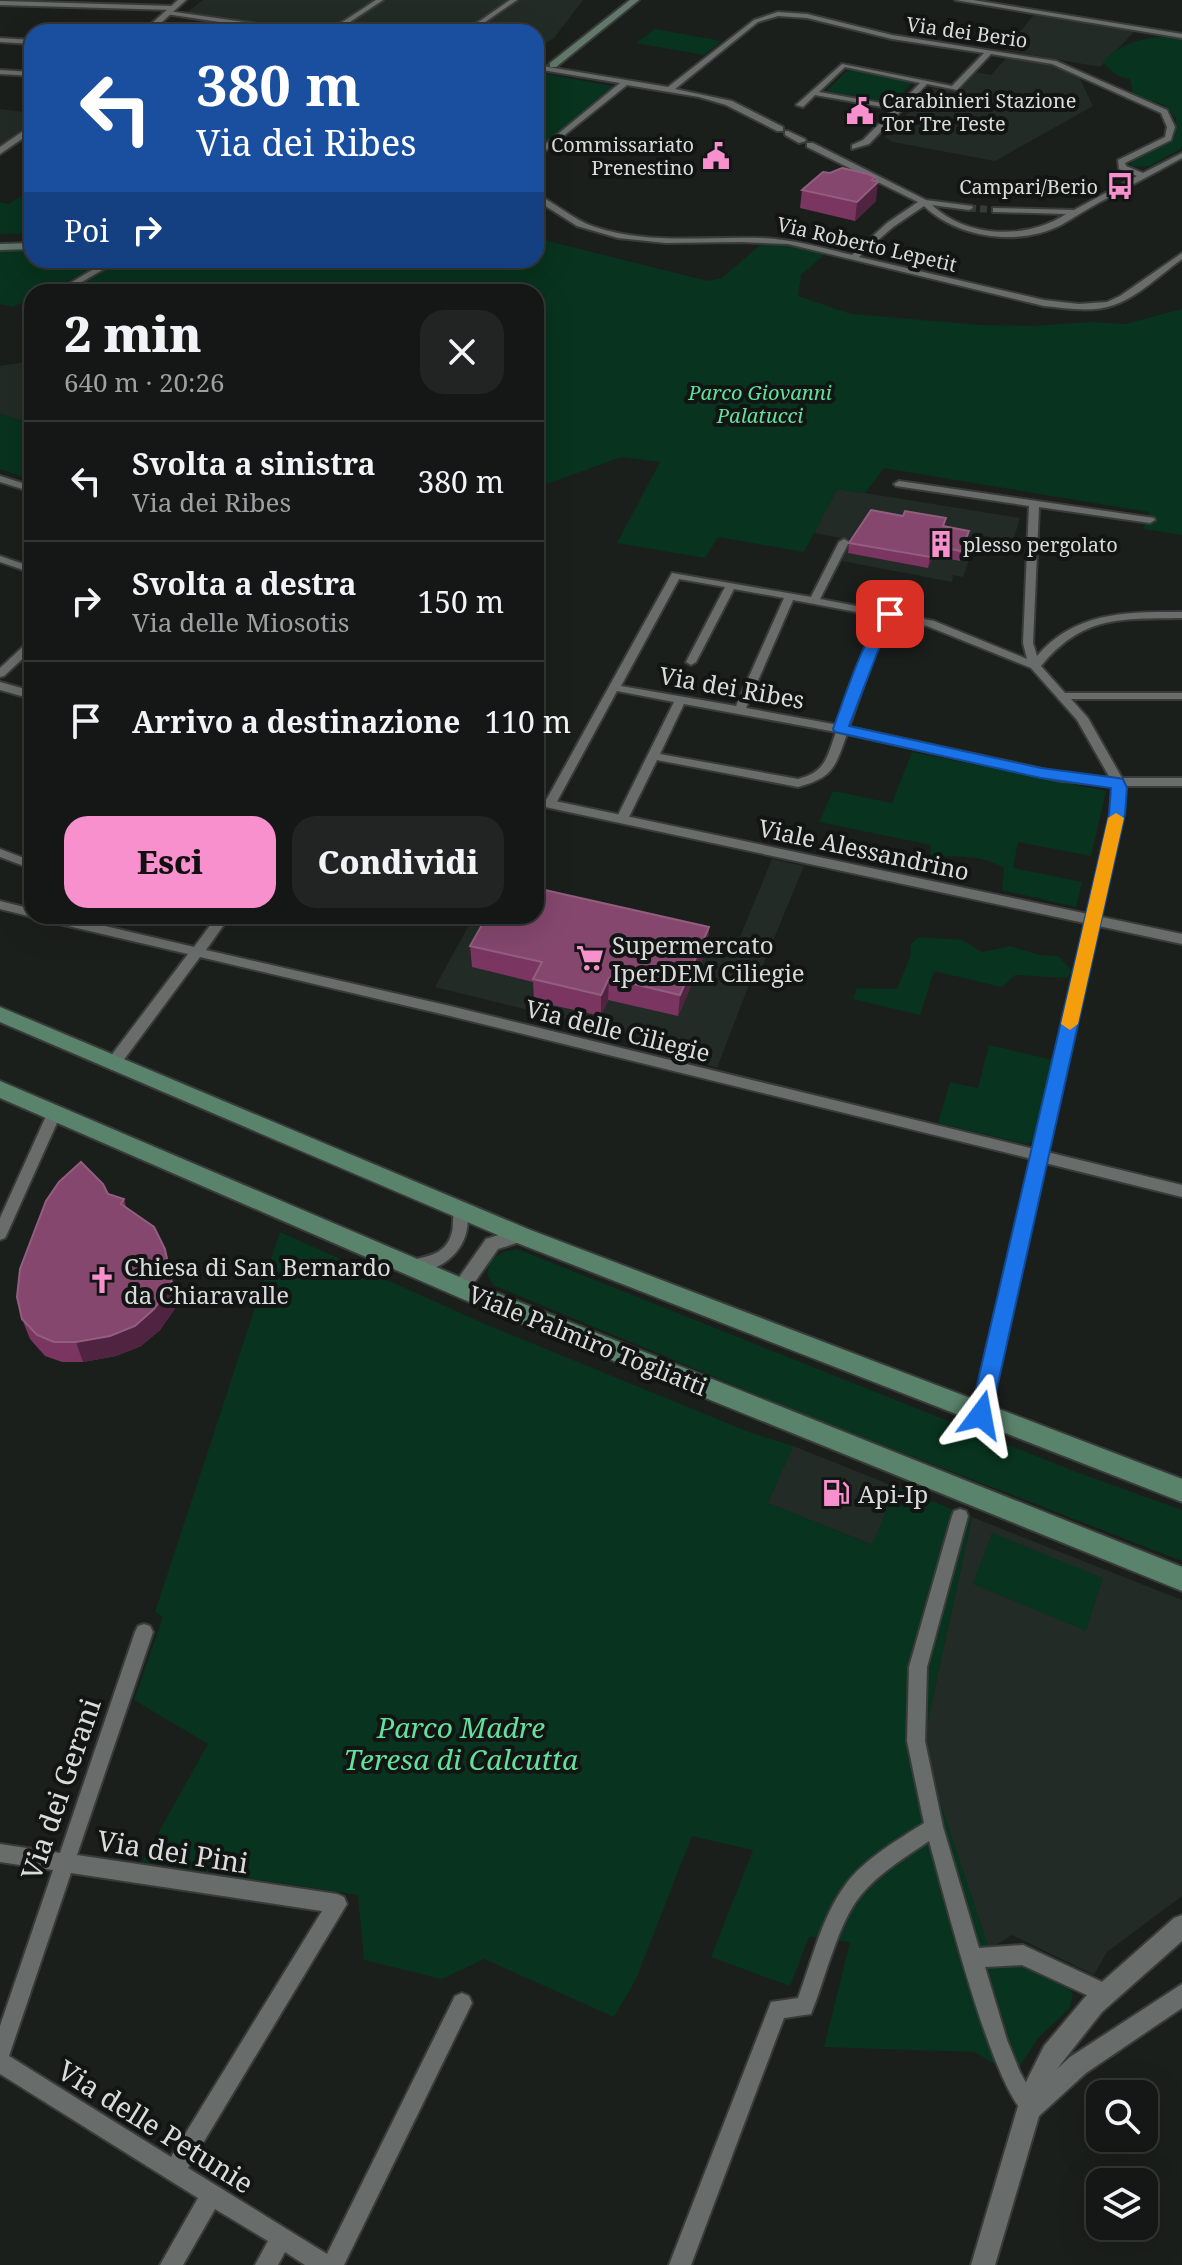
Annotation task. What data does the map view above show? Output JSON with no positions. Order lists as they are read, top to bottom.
{
  "streets": {
    "main road": ["Viale Palmiro Togliatti"],
    "street": [
      "Via dei Berio",
      "Via Roberto Lepetit",
      "Via dei Ribes",
      "Viale Alessandrino",
      "Via delle Ciliegie",
      "Via dei Gerani",
      "Via dei Pini",
      "Via delle Petunie"
    ]
  },
  "crossings": [
    ["Via dei Gerani", "Via dei Pini"],
    ["Via dei Pini", "Via delle Petunie"]
  ],
  "parks": ["Parco Giovanni Palatucci", "Parco Madre Teresa di Calcutta"],
  "places": {
    "public building": ["Carabinieri Stazione Tor Tre Teste", "Commissariato Prenestino"],
    "bus stop": ["Campari/Berio"],
    "building": ["plesso pergolato"],
    "supermarket": ["Supermercato IperDEM Ciliegie"],
    "church": ["Chiesa di San Bernardo da Chiaravalle"],
    "fuel station": ["Api-Ip"]
  },
  "page": {
    "turn": ["380 m", "Via dei Ribes"],
    "then": "Poi",
    "heading": ["2 min", "640 m · 20:26"],
    "list": [
      {
        "name": "Svolta a sinistra",
        "note": "Via dei Ribes",
        "value": "380 m"
      },
      {
        "name": "Svolta a destra",
        "note": "Via delle Miosotis",
        "value": "150 m"
      },
      {
        "name": "Arrivo a destinazione",
        "value": "110 m"
      }
    ],
    "buttons": ["Esci", "Condividi"]
  }
}
